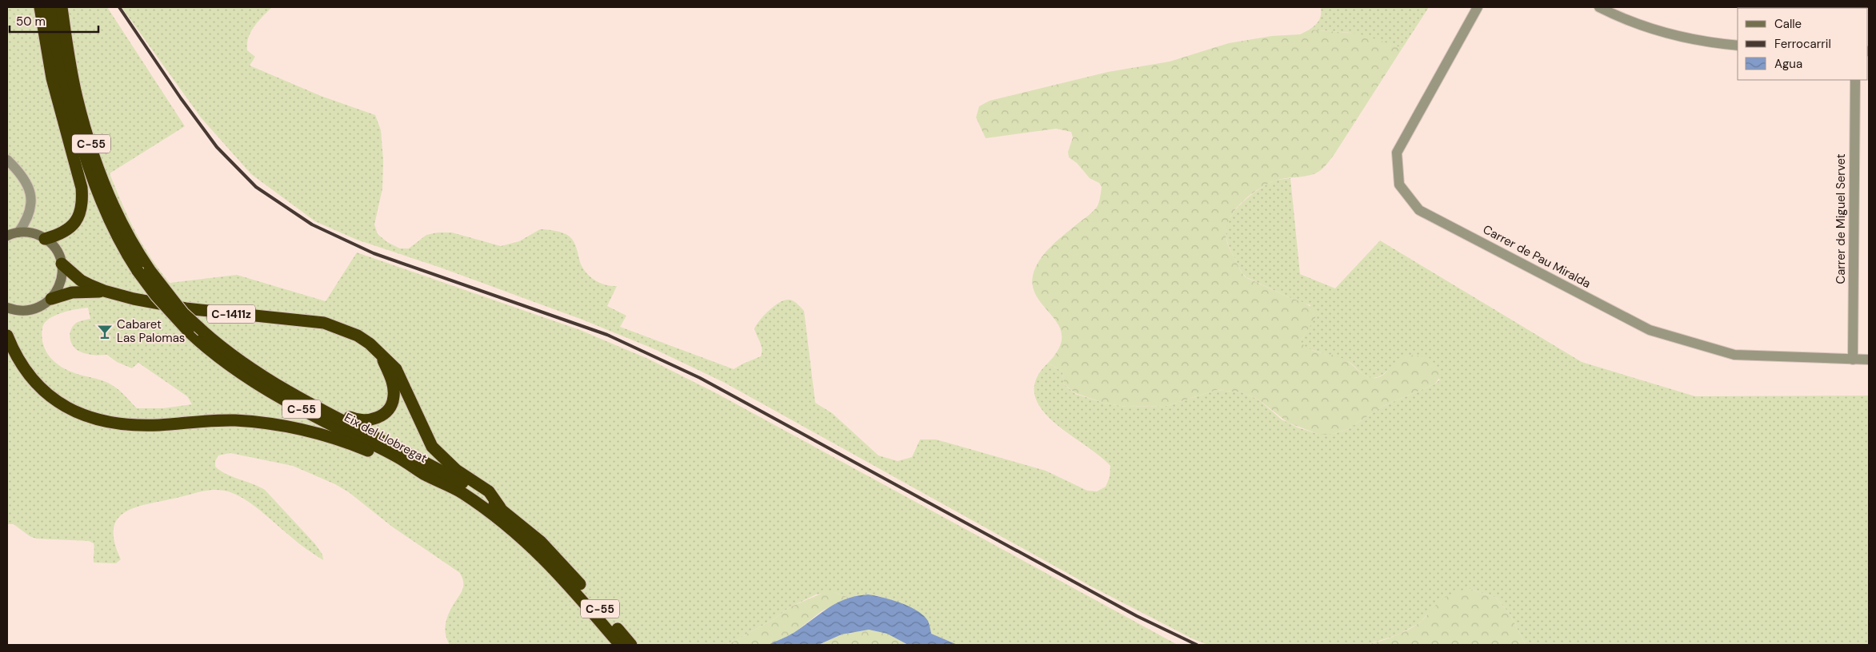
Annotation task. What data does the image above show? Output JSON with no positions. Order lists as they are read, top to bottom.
{
  "streets": {
    "highway": ["C-55", "C-1411z", "Eix del Llobregat"],
    "street": ["Carrer de Miguel Servet", "Carrer de Pau Miralda"]
  },
  "crossings": [
    ["C-55", "Eix del Llobregat"],
    ["Carrer de Miguel Servet", "Carrer de Pau Miralda"]
  ],
  "places": {
    "bar": ["Cabaret Las Palomas"]
  },
  "legend": ["Calle", "Ferrocarril", "Agua"],
  "scale_bar": "50 m"
}
